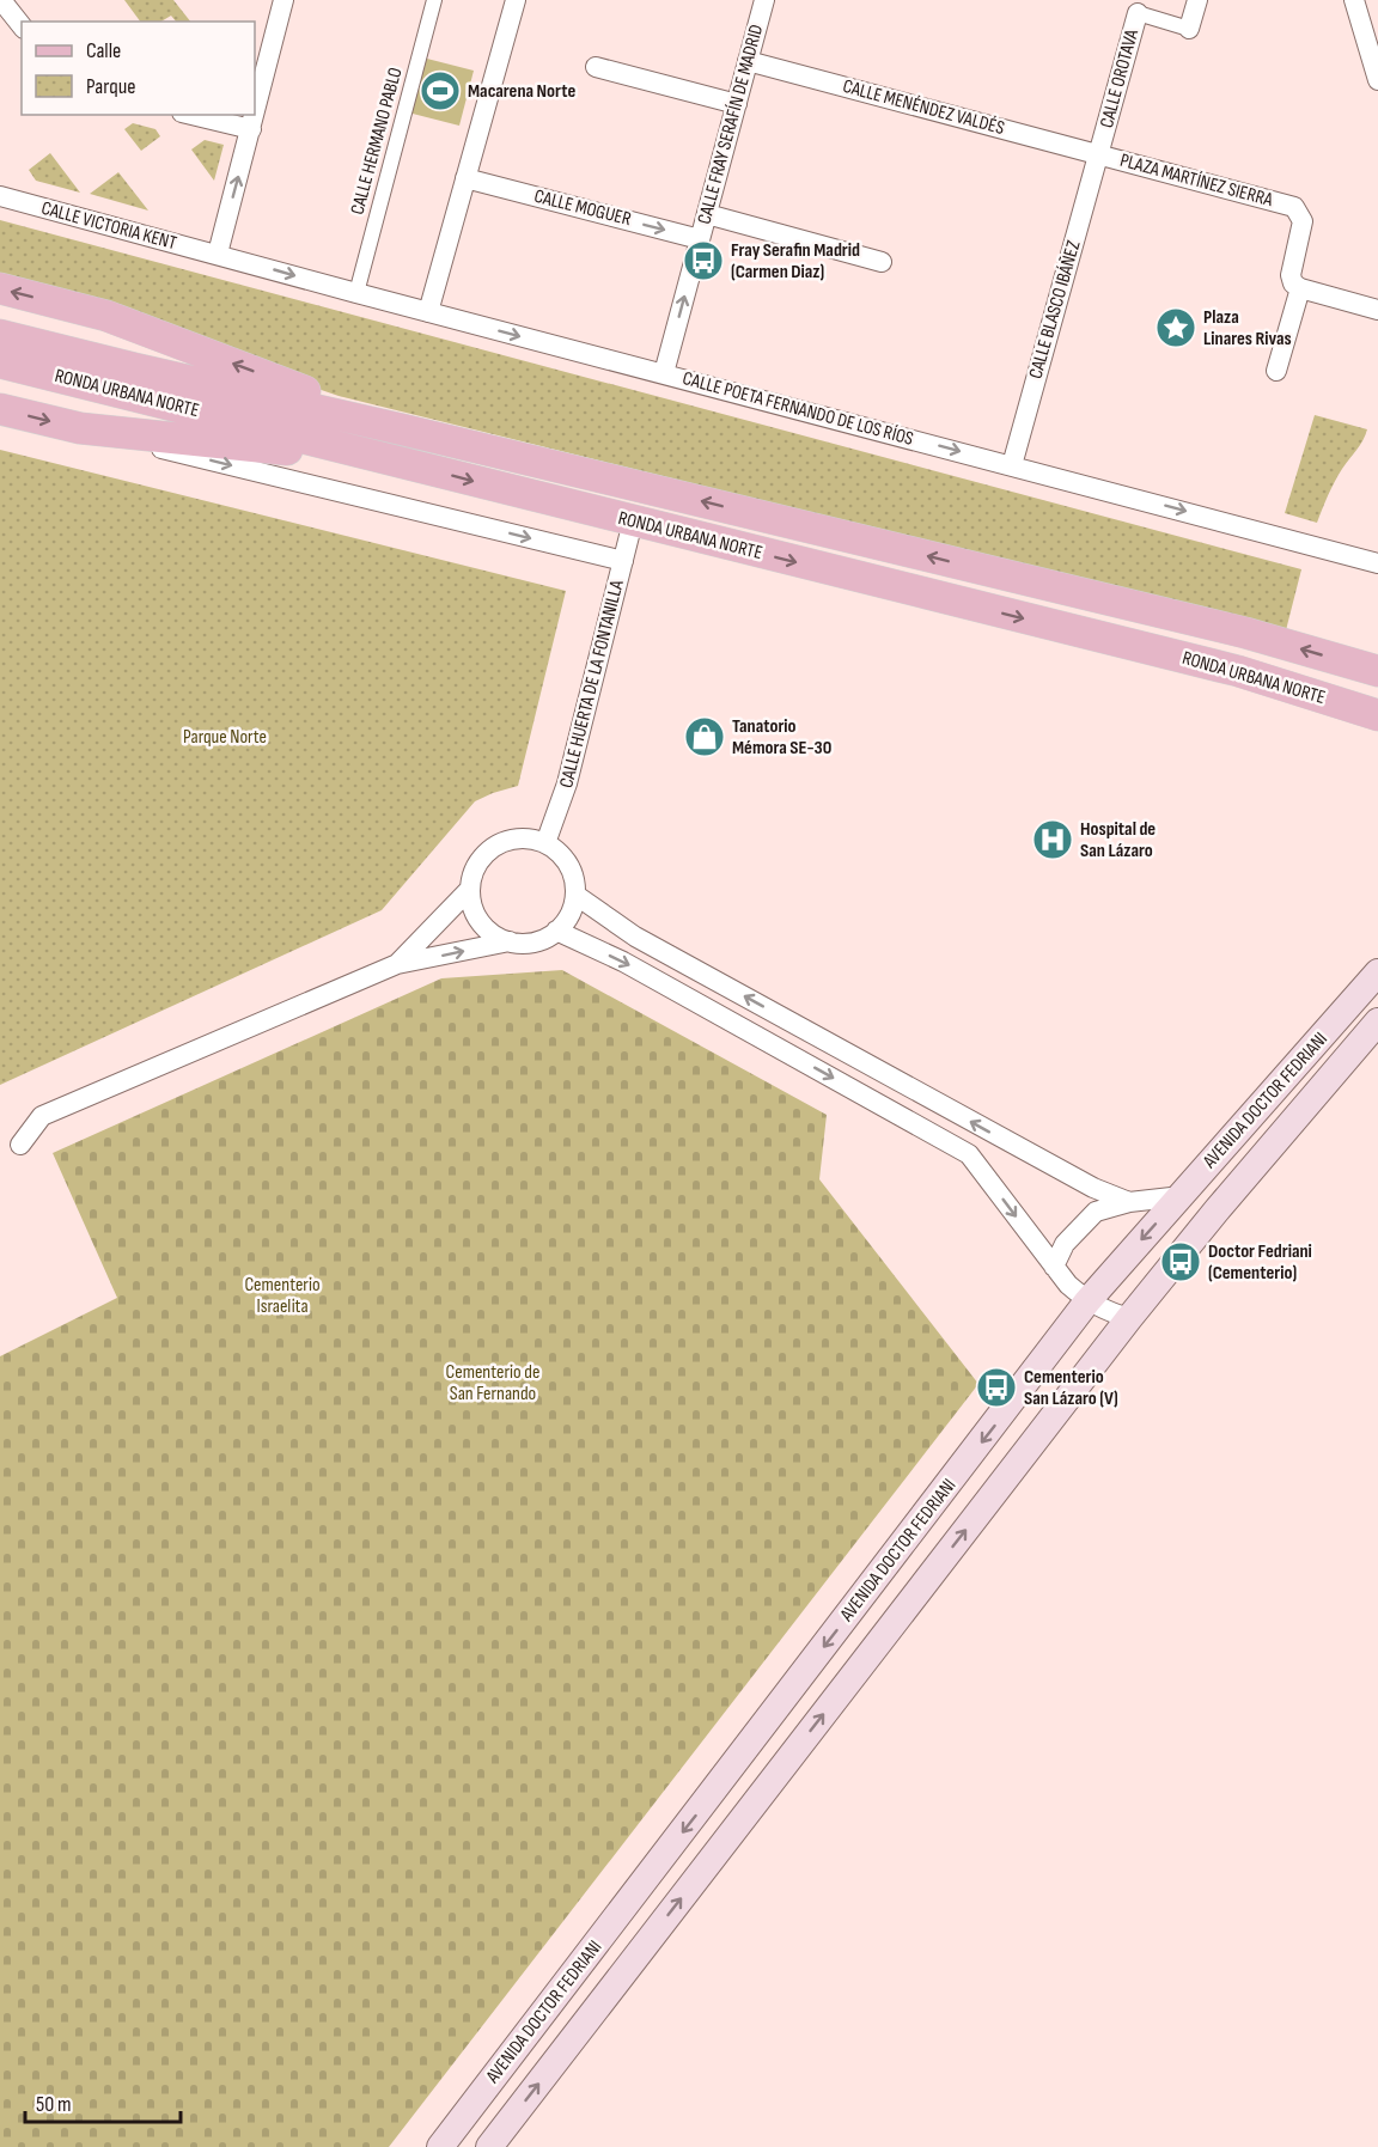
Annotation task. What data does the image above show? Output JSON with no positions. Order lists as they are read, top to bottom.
{
  "streets": {
    "main road": ["RONDA URBANA NORTE", "AVENIDA DOCTOR FEDRIANI"],
    "street": [
      "CALLE OROTAVA",
      "CALLE MENÉNDEZ VALDÉS",
      "CALLE FRAY SERAFÍN DE MADRID",
      "CALLE HERMANO PABLO",
      "PLAZA MARTÍNEZ SIERRA",
      "CALLE MOGUER",
      "CALLE VICTORIA KENT",
      "CALLE BLASCO IBÁÑEZ",
      "CALLE POETA FERNANDO DE LOS RÍOS",
      "CALLE HUERTA DE LA FONTANILLA"
    ]
  },
  "crossings": [
    ["CALLE OROTAVA", "CALLE MENÉNDEZ VALDÉS"],
    ["CALLE OROTAVA", "PLAZA MARTÍNEZ SIERRA"],
    ["CALLE OROTAVA", "CALLE BLASCO IBÁÑEZ"],
    ["CALLE MENÉNDEZ VALDÉS", "CALLE FRAY SERAFÍN DE MADRID"],
    ["CALLE MENÉNDEZ VALDÉS", "PLAZA MARTÍNEZ SIERRA"],
    ["CALLE MENÉNDEZ VALDÉS", "CALLE BLASCO IBÁÑEZ"],
    ["CALLE FRAY SERAFÍN DE MADRID", "CALLE MOGUER"],
    ["CALLE FRAY SERAFÍN DE MADRID", "CALLE POETA FERNANDO DE LOS RÍOS"],
    ["CALLE HERMANO PABLO", "CALLE POETA FERNANDO DE LOS RÍOS"],
    ["PLAZA MARTÍNEZ SIERRA", "CALLE BLASCO IBÁÑEZ"],
    ["CALLE VICTORIA KENT", "CALLE POETA FERNANDO DE LOS RÍOS"],
    ["CALLE BLASCO IBÁÑEZ", "CALLE POETA FERNANDO DE LOS RÍOS"],
    ["RONDA URBANA NORTE", "CALLE HUERTA DE LA FONTANILLA"]
  ],
  "one_way": ["CALLE FRAY SERAFÍN DE MADRID", "CALLE POETA FERNANDO DE LOS RÍOS"],
  "parks": ["Parque Norte", "Cementerio Israelita", "Cementerio de San Fernando"],
  "places": {
    "sports": ["Macarena Norte"],
    "bus stop": ["Fray Serafin Madrid (Carmen Diaz)", "Doctor Fedriani (Cementerio)", "Cementerio San Lázaro (V)"],
    "place": ["Plaza Linares Rivas"],
    "shop": ["Tanatorio Mémora SE-30"],
    "hospital": ["Hospital de San Lázaro"]
  },
  "legend": ["Calle", "Parque"],
  "scale_bar": "50 m"
}
